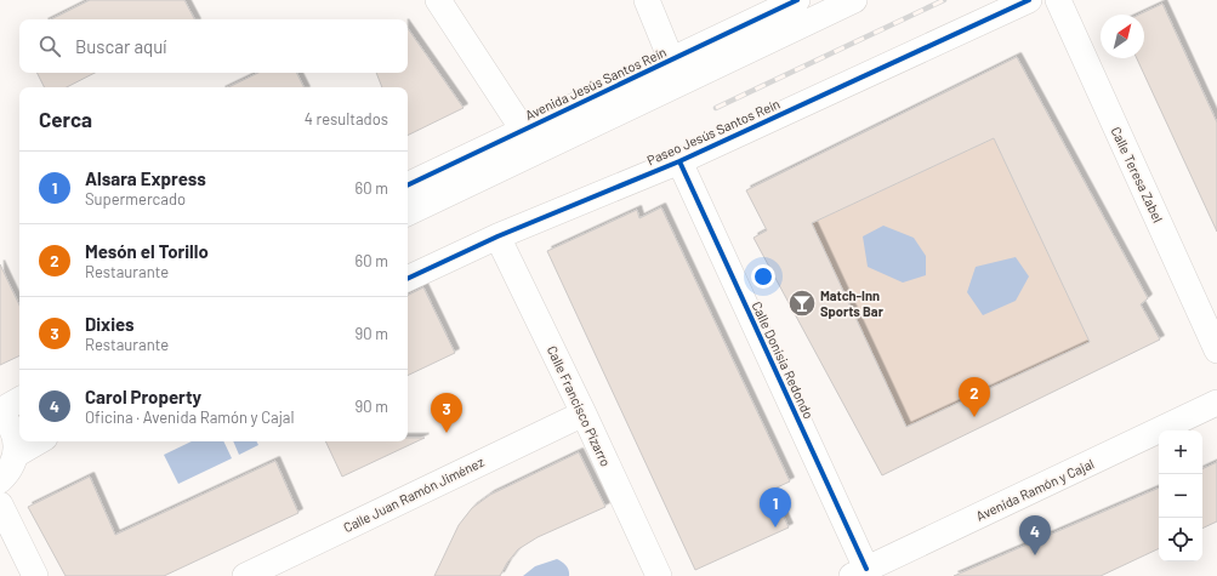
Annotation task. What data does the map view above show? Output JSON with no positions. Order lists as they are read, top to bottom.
{
  "streets": {
    "street": [
      "Avenida Jesús Santos Reín",
      "Paseo Jesús Santos Reín",
      "Calle Teresa Zabel",
      "Calle Donisia Redondo",
      "Calle Francisco Pizarro",
      "Avenida Ramón y Cajal",
      "Calle Juan Ramón Jiménez"
    ]
  },
  "crossings": [
    ["Paseo Jesús Santos Reín", "Calle Donisia Redondo"],
    ["Paseo Jesús Santos Reín", "Calle Francisco Pizarro"],
    ["Calle Donisia Redondo", "Avenida Ramón y Cajal"],
    ["Calle Francisco Pizarro", "Calle Juan Ramón Jiménez"]
  ],
  "places": {
    "bar": ["Match-Inn Sports Bar"]
  },
  "north": "top right",
  "page": {
    "search": "Buscar aquí",
    "heading": ["Cerca", "4 resultados"],
    "list": [
      {
        "mark": "1",
        "name": "Alsara Express",
        "note": "Supermercado",
        "value": "60 m"
      },
      {
        "mark": "2",
        "name": "Mesón el Torillo",
        "note": "Restaurante",
        "value": "60 m"
      },
      {
        "mark": "3",
        "name": "Dixies",
        "note": "Restaurante",
        "value": "90 m"
      },
      {
        "mark": "4",
        "name": "Carol Property",
        "note": "Oficina · Avenida Ramón y Cajal",
        "value": "90 m"
      }
    ],
    "pins": [
      "2",
      "3",
      "1",
      "4"
    ],
    "map_buttons": ["+", "−"]
  }
}
